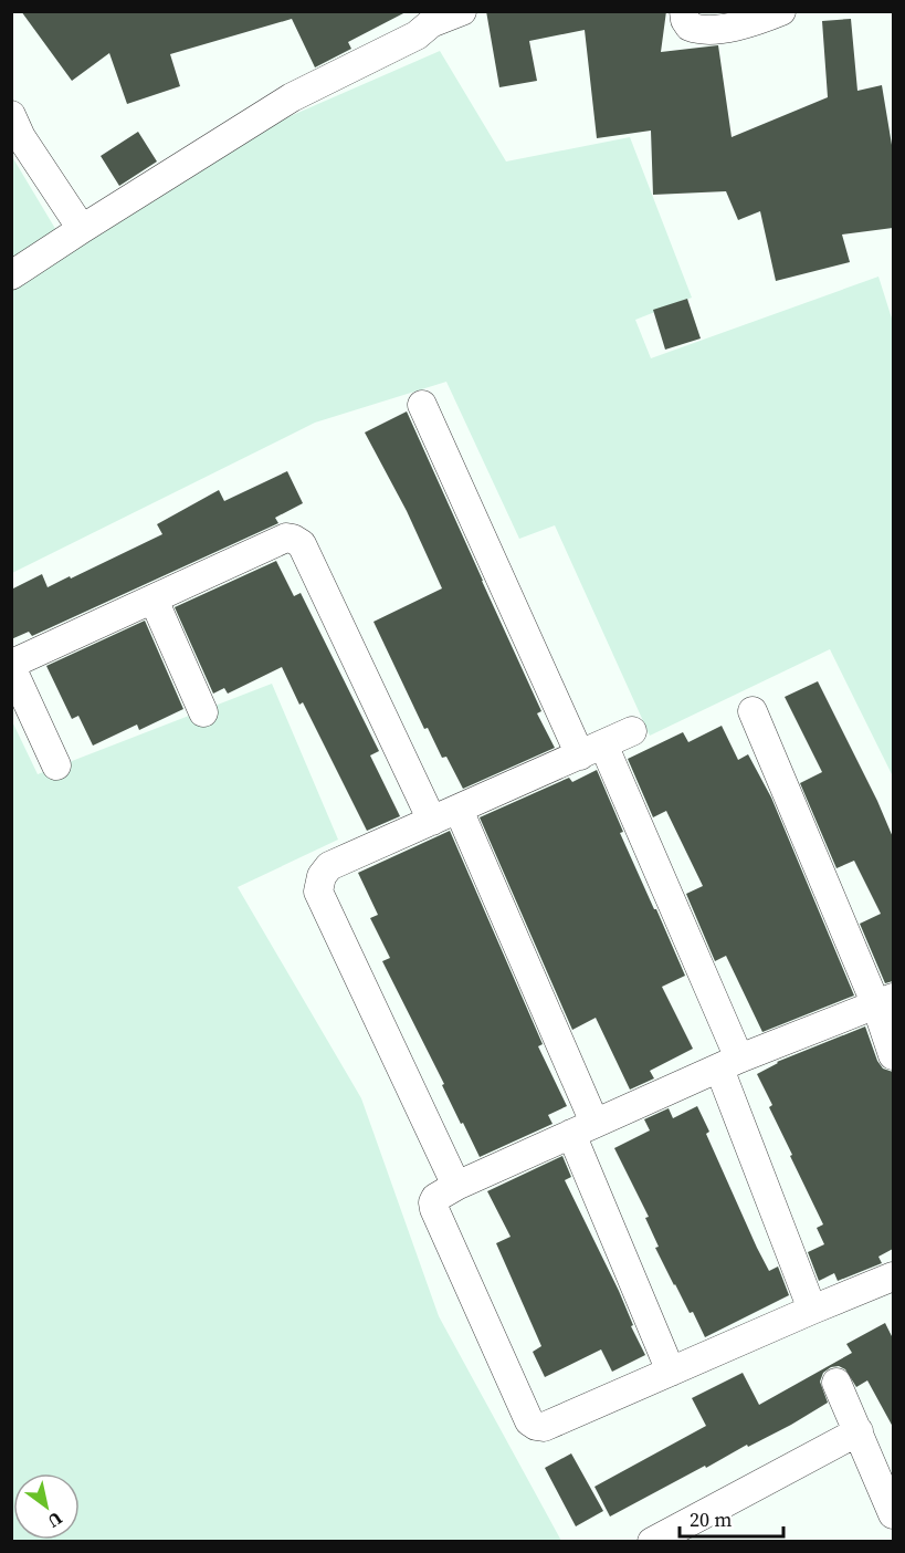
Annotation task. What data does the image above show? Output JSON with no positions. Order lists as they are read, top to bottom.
{
  "scale_bar": "20 m",
  "north": "bottom right"
}
